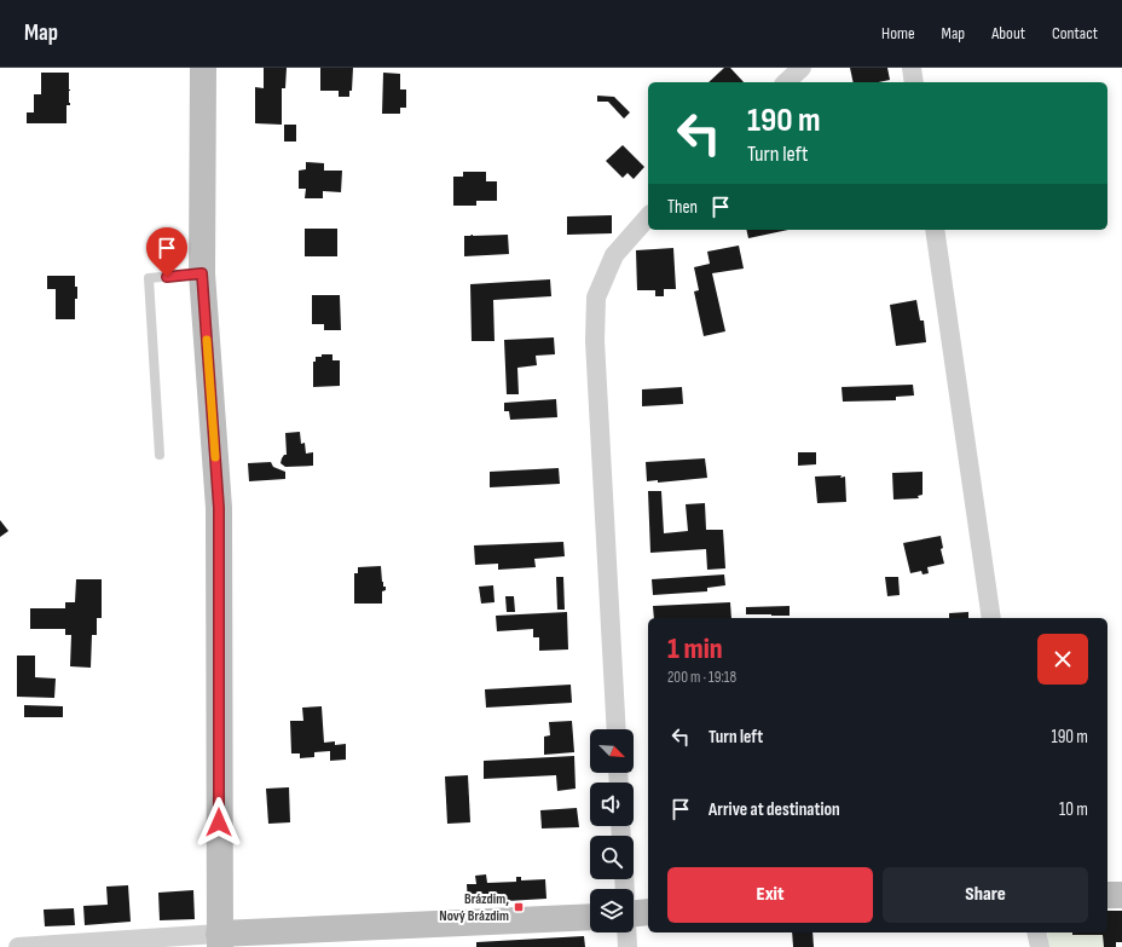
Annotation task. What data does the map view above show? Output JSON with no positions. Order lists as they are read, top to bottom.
{
  "places": {
    "transit": ["Brázdim, Nový Brázdim"]
  },
  "north": "bottom right",
  "page": {
    "header": "Map",
    "nav": [
      "Home",
      "Map",
      "About",
      "Contact"
    ],
    "turn": ["190 m", "Turn left"],
    "then": "Then",
    "heading": ["1 min", "200 m · 19:18"],
    "list": [
      {
        "name": "Turn left",
        "value": "190 m"
      },
      {
        "name": "Arrive at destination",
        "value": "10 m"
      }
    ],
    "buttons": ["Exit", "Share"]
  }
}
